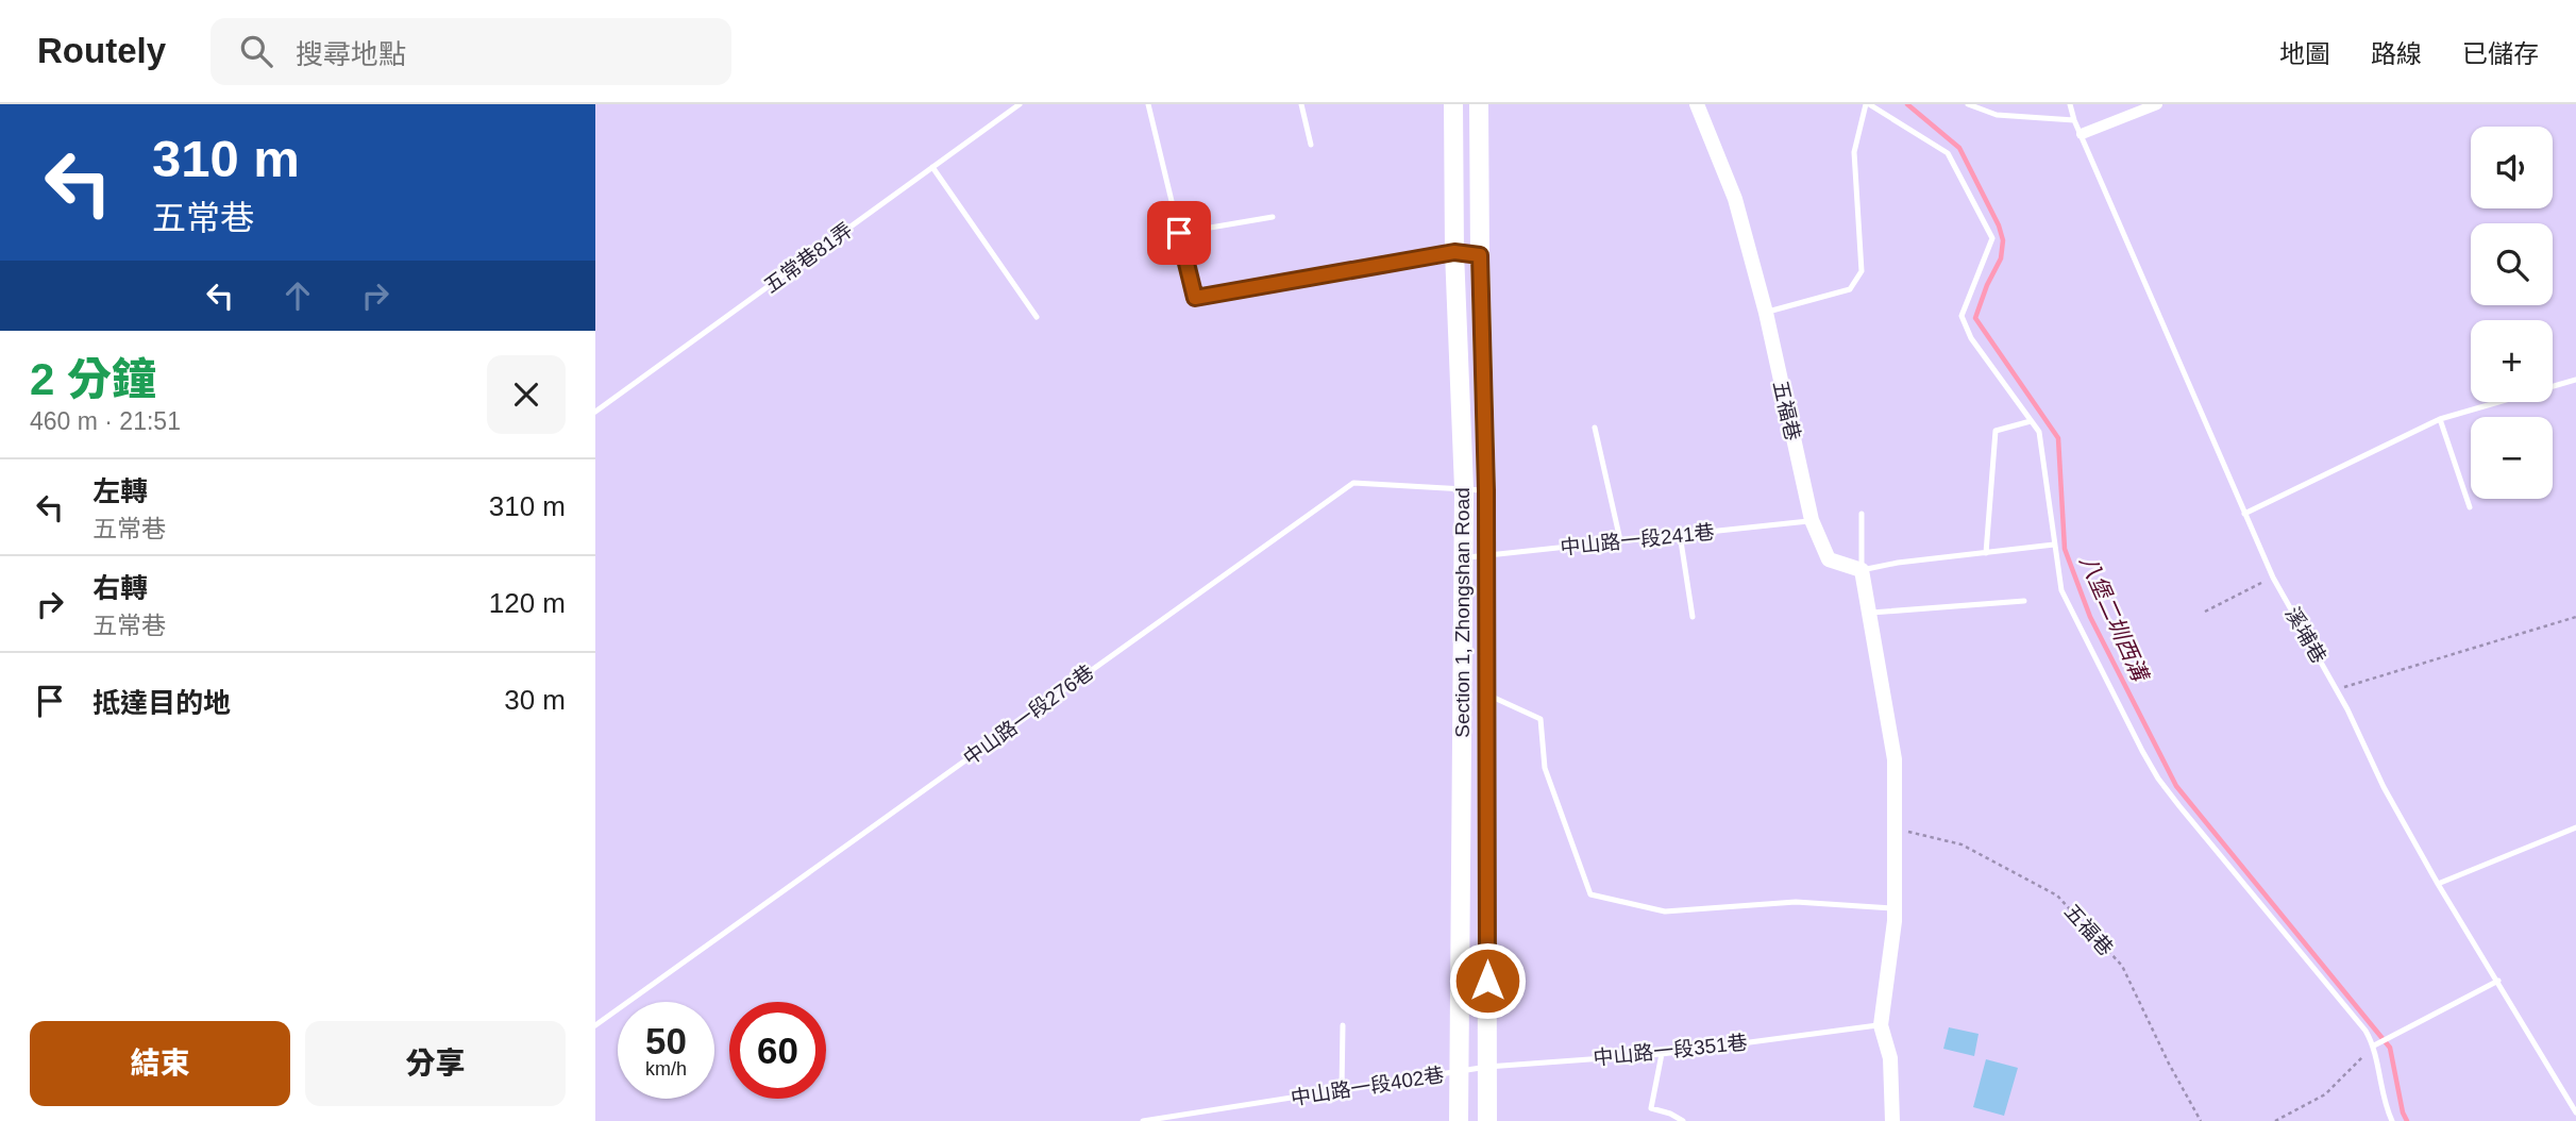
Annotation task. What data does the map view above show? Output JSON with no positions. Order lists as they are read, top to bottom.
{
  "streets": {
    "main road": ["Section 1, Zhongshan Road"],
    "street": ["五福巷"],
    "lane": [
      "五常巷81弄",
      "中山路一段241巷",
      "溪埔巷",
      "中山路一段276巷",
      "中山路一段351巷",
      "中山路一段402巷"
    ]
  },
  "crossings": [
    ["五福巷", "中山路一段241巷"],
    ["中山路一段241巷", "Section 1, Zhongshan Road"],
    ["Section 1, Zhongshan Road", "中山路一段276巷"],
    ["Section 1, Zhongshan Road", "中山路一段351巷"],
    ["Section 1, Zhongshan Road", "中山路一段402巷"],
    ["中山路一段351巷", "中山路一段402巷"]
  ],
  "water": ["八堡二圳西溝"],
  "page": {
    "header": "Routely",
    "search": "搜尋地點",
    "nav": ["地圖", "路線", "已儲存"],
    "turn": ["310 m", "五常巷"],
    "map_buttons": ["+", "−"],
    "heading": ["2 分鐘", "460 m · 21:51"],
    "list": [
      {
        "name": "左轉",
        "note": "五常巷",
        "value": "310 m"
      },
      {
        "name": "右轉",
        "note": "五常巷",
        "value": "120 m"
      },
      {
        "name": "抵達目的地",
        "value": "30 m"
      }
    ],
    "speed": "50 km/h",
    "limit": "60",
    "buttons": ["結束", "分享"]
  }
}
